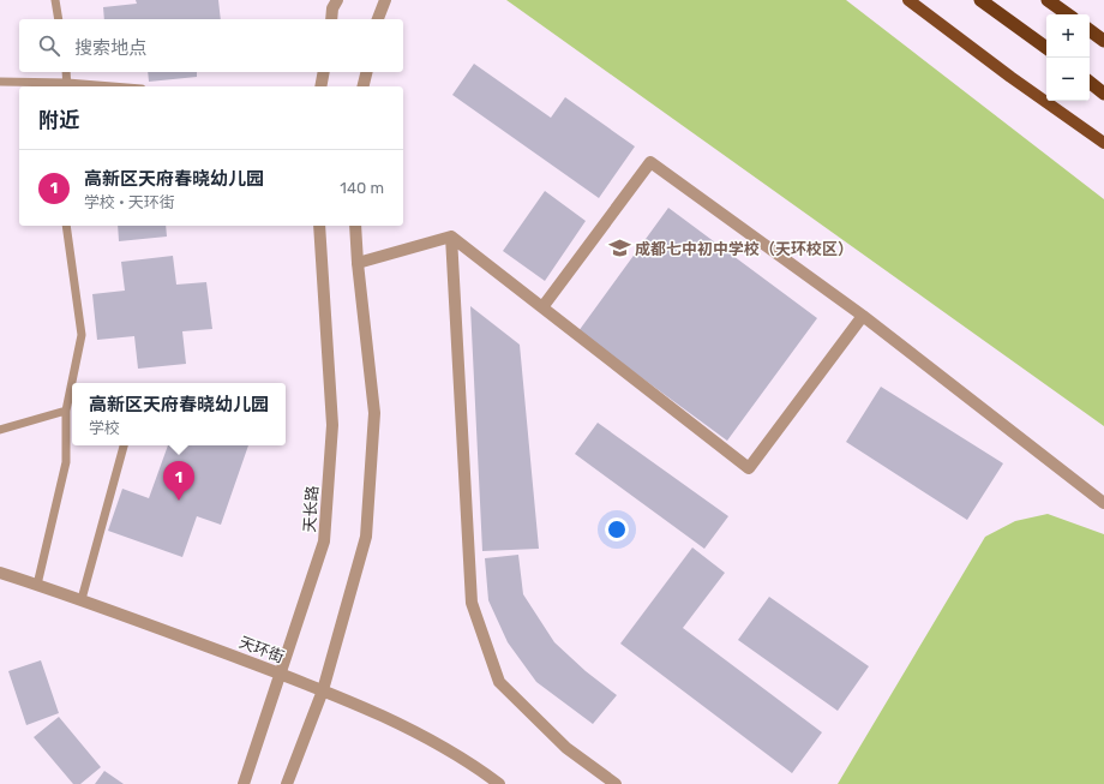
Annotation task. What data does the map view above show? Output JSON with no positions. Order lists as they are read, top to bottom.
{
  "streets": {
    "street": ["天长路", "天环街"]
  },
  "crossings": [
    ["天长路", "天环街"]
  ],
  "places": {
    "school or university": ["成都七中初中学校（天环校区）"]
  },
  "page": {
    "map_buttons": ["+", "−"],
    "search": "搜索地点",
    "heading": "附近",
    "list": [
      {
        "mark": "1",
        "name": "高新区天府春晓幼儿园",
        "note": "学校 · 天环街",
        "value": "140 m"
      }
    ],
    "popup": ["高新区天府春晓幼儿园", "学校"],
    "pins": "1"
  }
}
